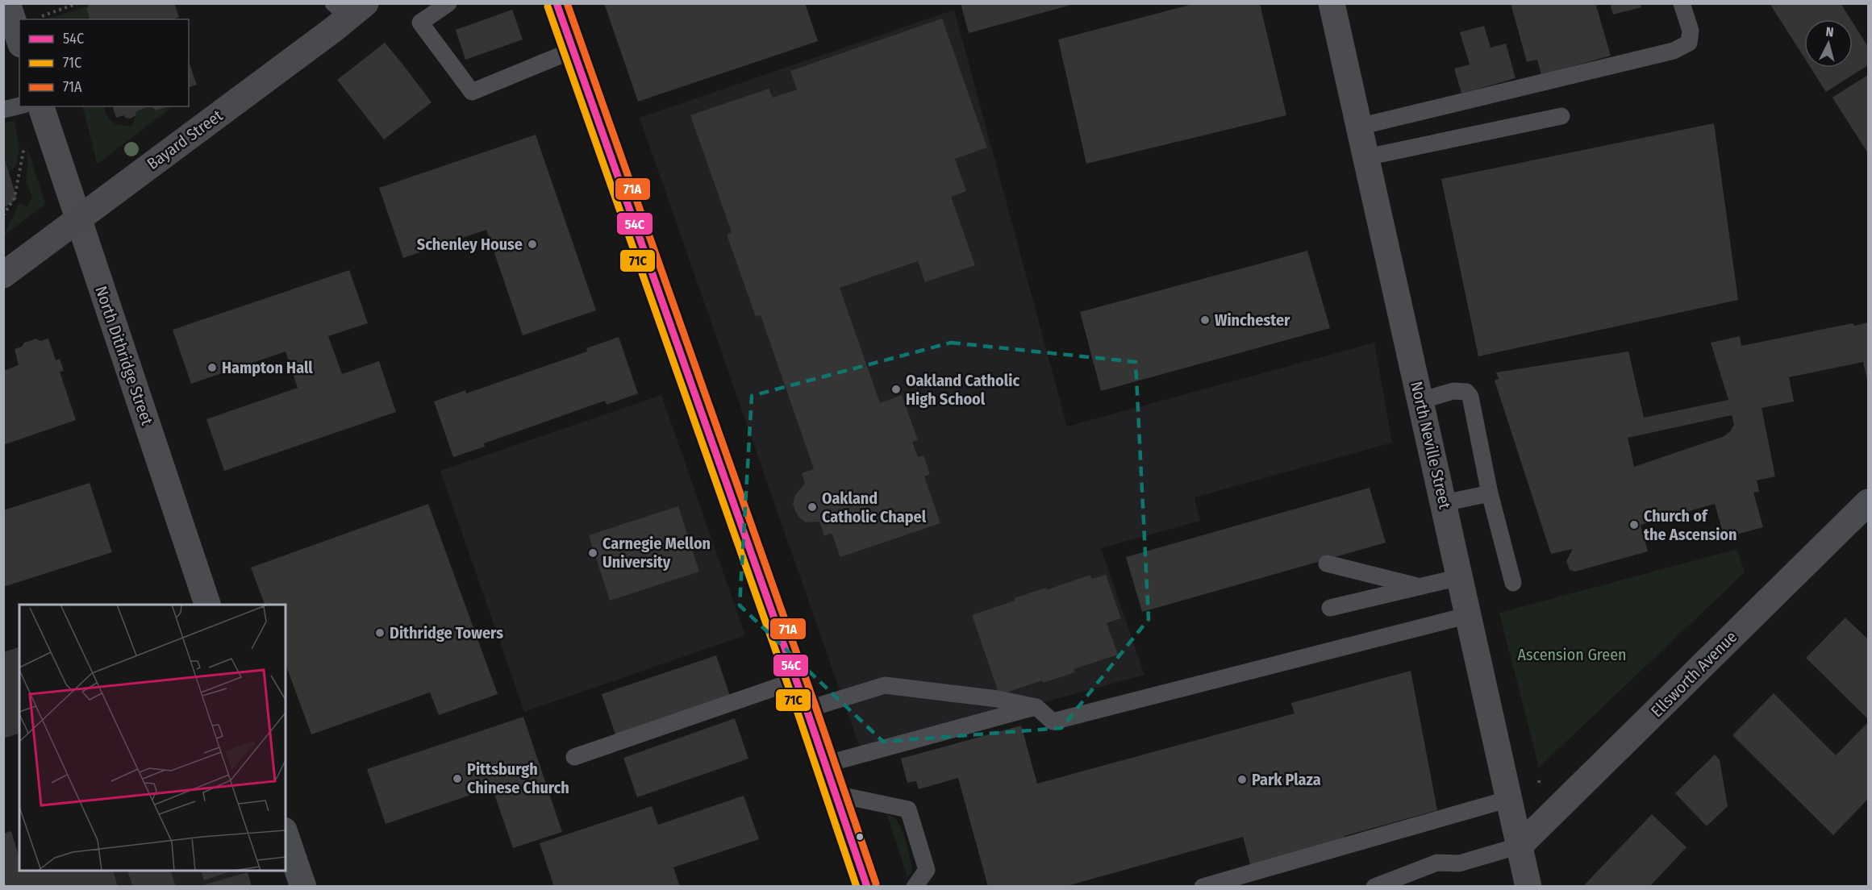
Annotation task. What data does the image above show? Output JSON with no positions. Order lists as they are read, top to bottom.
{
  "streets": {
    "main road": ["Bayard Street"],
    "street": ["North Dithridge Street", "North Neville Street", "Ellsworth Avenue"]
  },
  "crossings": [
    ["Bayard Street", "North Dithridge Street"],
    ["North Neville Street", "Ellsworth Avenue"]
  ],
  "parks": ["Ascension Green"],
  "places": [
    "Schenley House",
    "Winchester",
    "Hampton Hall",
    "Oakland Catholic High School",
    "Oakland Catholic Chapel",
    "Church of the Ascension",
    "Carnegie Mellon University",
    "Dithridge Towers",
    "Pittsburgh Chinese Church",
    "Park Plaza"
  ],
  "lines": ["transit line 54C", "transit line 71A", "transit line 71C"],
  "legend": ["54C", "71C", "71A"],
  "north": "top"
}
